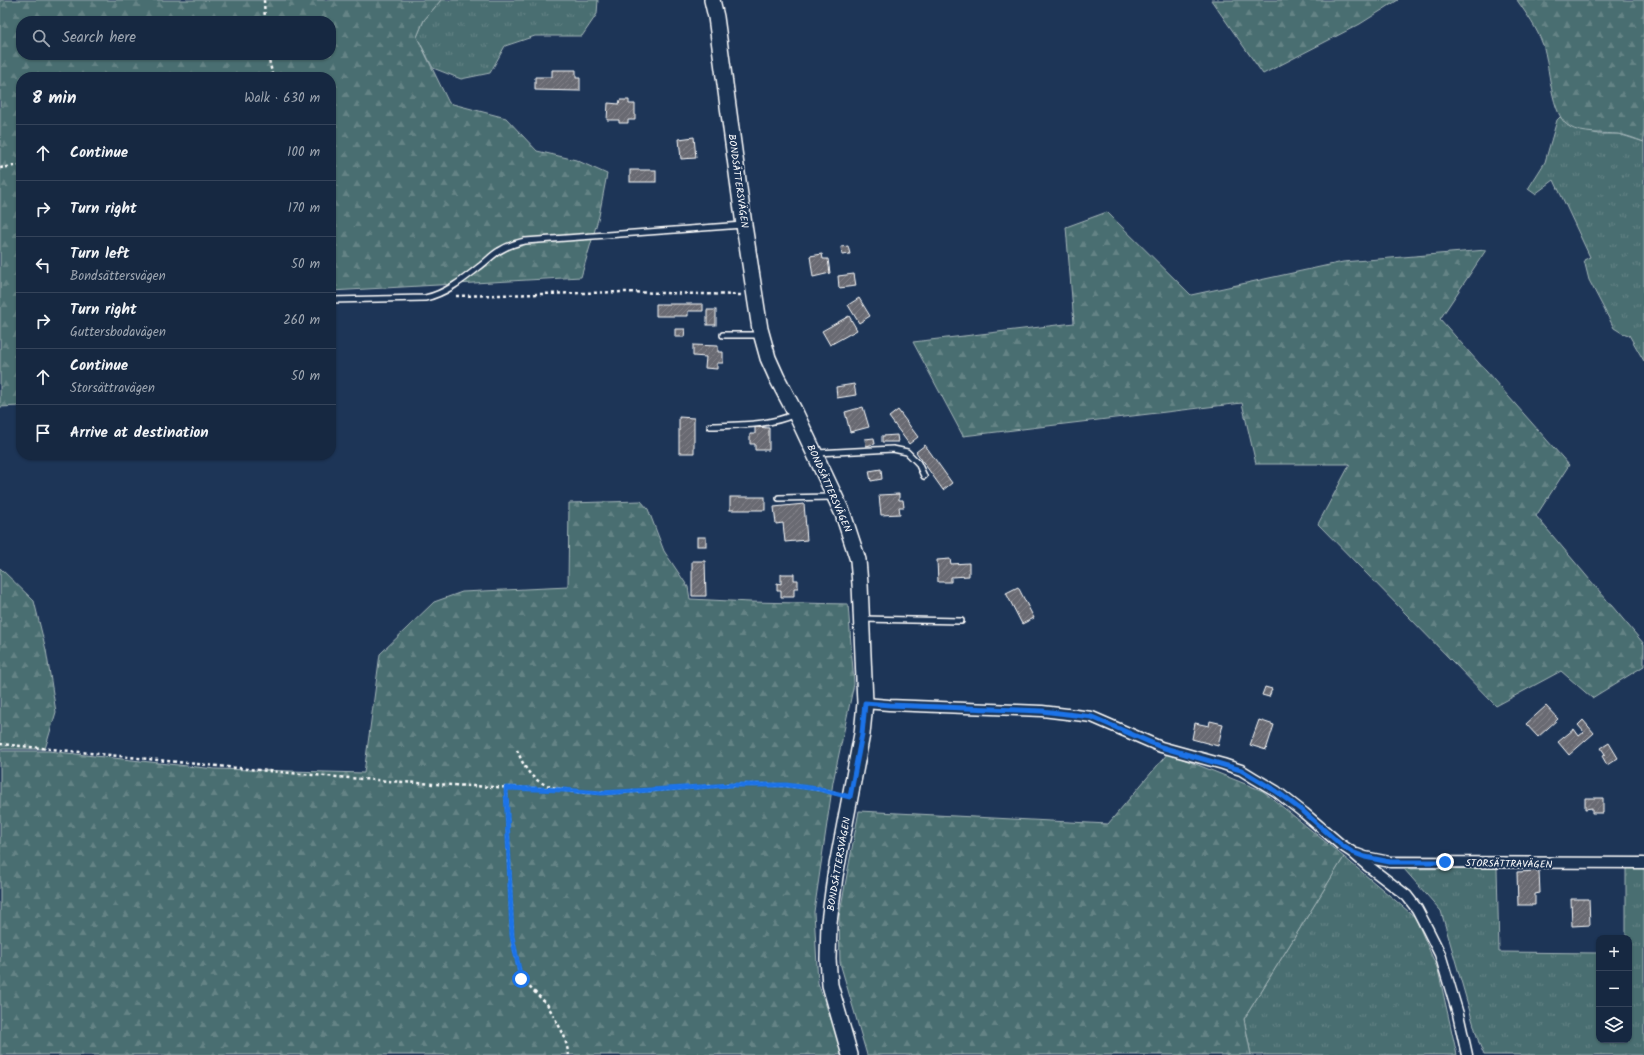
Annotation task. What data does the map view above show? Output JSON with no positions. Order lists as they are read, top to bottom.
{
  "streets": {
    "street": ["BONDSÄTTERSVÄGEN", "STORSÄTTRAVÄGEN"]
  },
  "page": {
    "search": "Search here",
    "heading": ["8 min", "Walk · 630 m"],
    "list": [
      ["Continue", "100 m"],
      ["Turn right", "170 m"],
      ["Turn left", "Bondsättersvägen", "50 m"],
      ["Turn right", "Guttersbodavägen", "260 m"],
      ["Continue", "Storsättravägen", "50 m"],
      "Arrive at destination"
    ],
    "map_buttons": ["+", "−"]
  }
}
